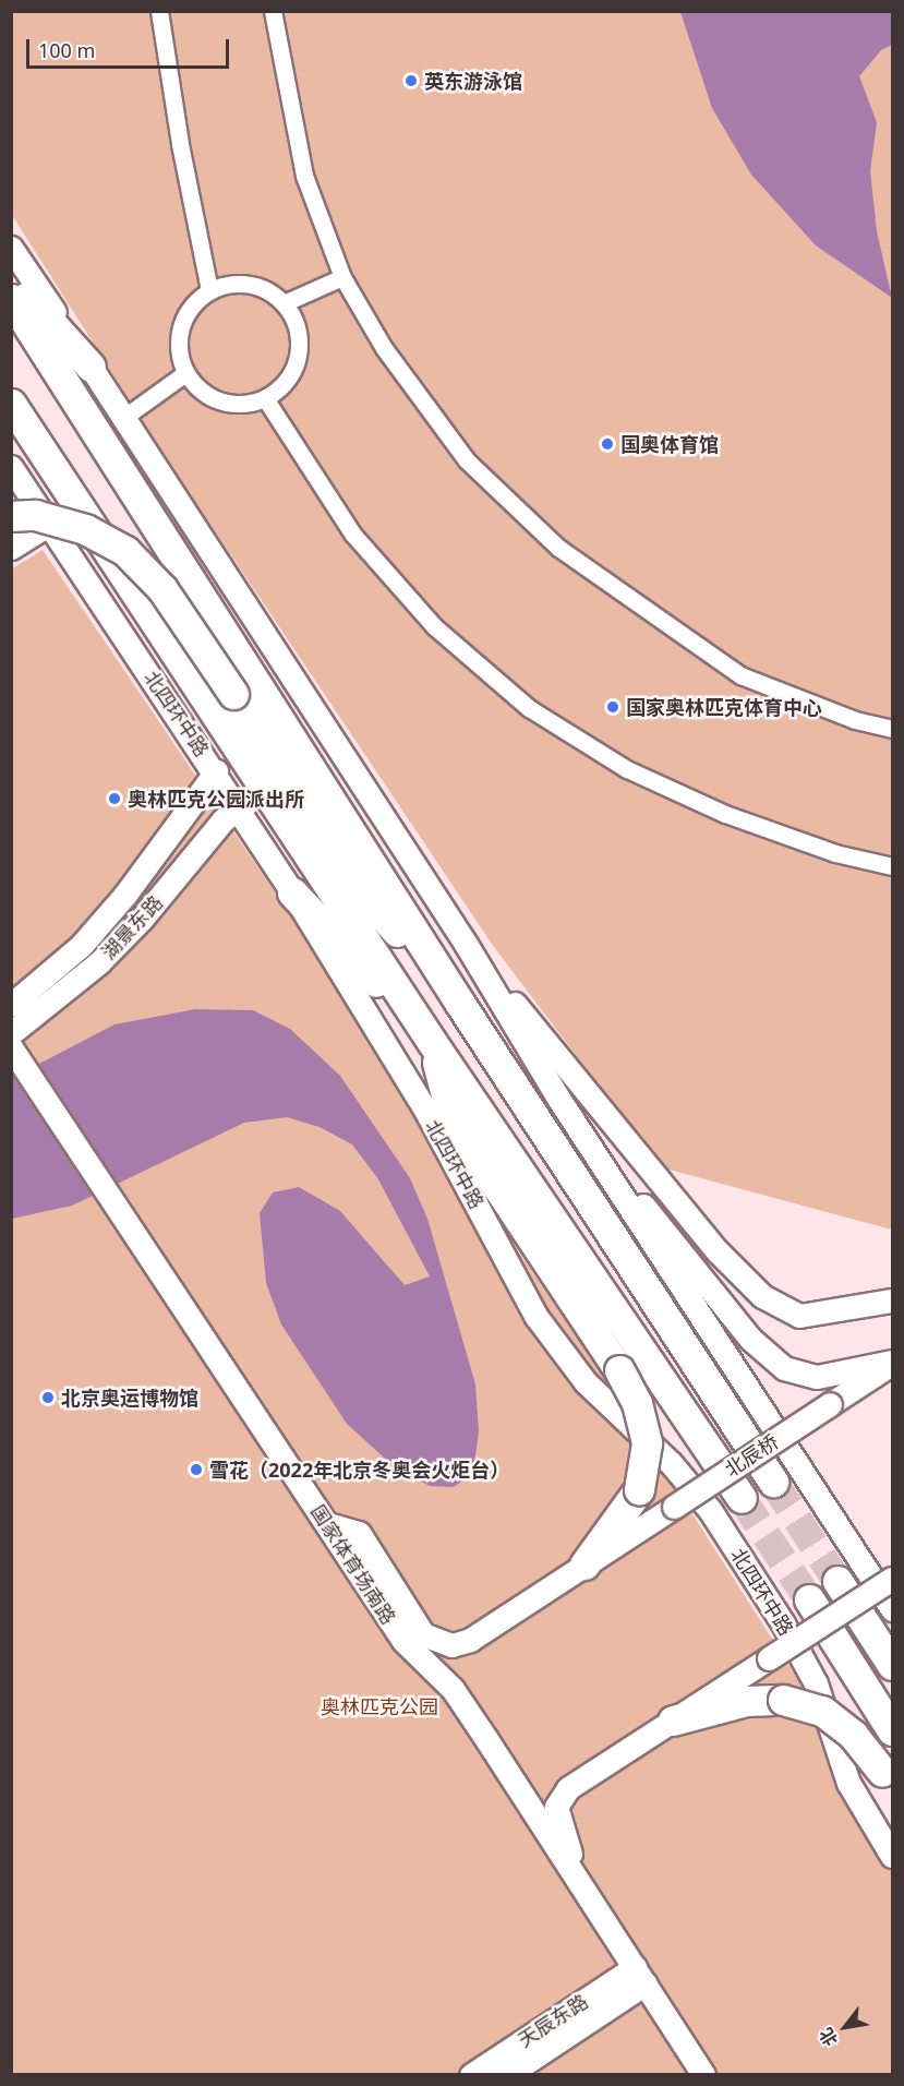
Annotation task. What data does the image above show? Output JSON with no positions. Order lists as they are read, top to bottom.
{
  "streets": {
    "highway": ["北四环中路"],
    "street": [
      "湖景东路",
      "北辰桥",
      "国家体育场南路",
      "天辰东路"
    ]
  },
  "crossings": [
    ["北四环中路", "湖景东路"],
    ["北辰桥", "国家体育场南路"],
    ["国家体育场南路", "天辰东路"]
  ],
  "parks": ["奥林匹克公园"],
  "places": [
    "英东游泳馆",
    "国奥体育馆",
    "国家奥林匹克体育中心",
    "奥林匹克公园派出所",
    "北京奥运博物馆",
    "雪花（2022年北京冬奥会火炬台）"
  ],
  "scale_bar": "100 m",
  "north": "bottom left"
}
